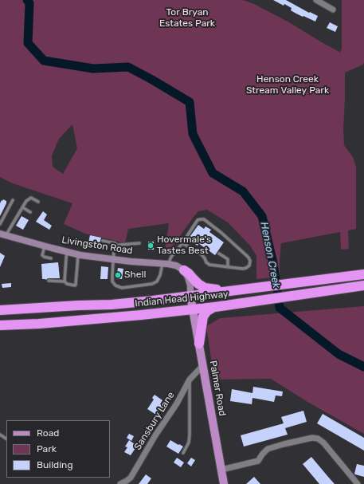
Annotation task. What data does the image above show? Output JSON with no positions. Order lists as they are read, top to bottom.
{
  "streets": {
    "highway": ["Indian Head Highway"],
    "main road": ["Livingston Road", "Palmer Road"],
    "street": ["Sansbury Lane"]
  },
  "crossings": [
    ["Indian Head Highway", "Palmer Road"],
    ["Palmer Road", "Sansbury Lane"]
  ],
  "water": ["Henson Creek"],
  "parks": ["Tor Bryan Estates Park", "Henson Creek Stream Valley Park"],
  "places": ["Hovermale's Tastes Best", "Shell"],
  "legend": ["Road", "Park", "Building"]
}
